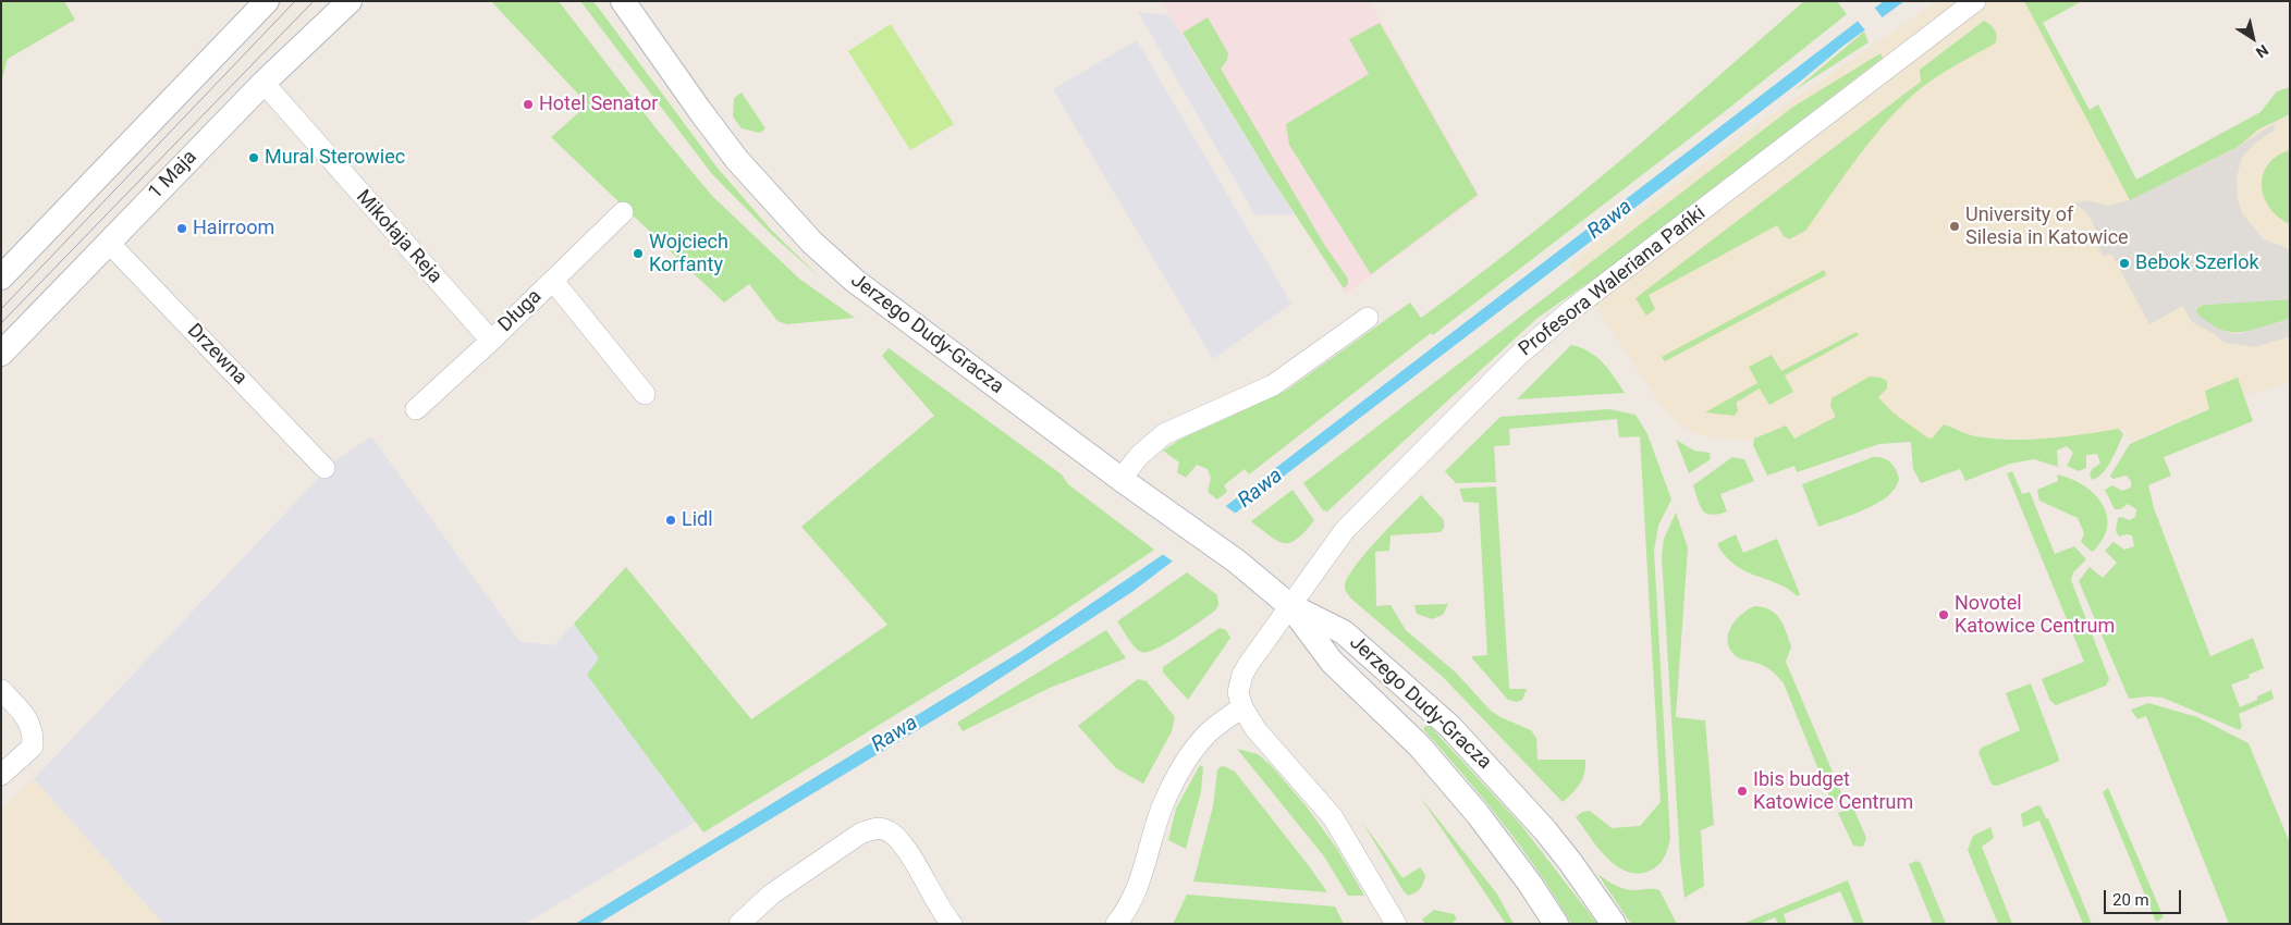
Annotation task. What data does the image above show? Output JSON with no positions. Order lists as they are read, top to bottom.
{
  "streets": {
    "street": [
      "1 Maja",
      "Mikołaja Reja",
      "Profesora Waleriana Pańki",
      "Długa",
      "Jerzego Dudy-Gracza",
      "Drzewna"
    ]
  },
  "crossings": [
    ["1 Maja", "Mikołaja Reja"],
    ["1 Maja", "Drzewna"],
    ["Mikołaja Reja", "Długa"],
    ["Profesora Waleriana Pańki", "Jerzego Dudy-Gracza"]
  ],
  "water": ["Rawa"],
  "places": [
    "Hotel Senator",
    "Mural Sterowiec",
    "University of Silesia in Katowice",
    "Hairroom",
    "Wojciech Korfanty",
    "Bebok Szerlok",
    "Lidl",
    "Novotel Katowice Centrum",
    "Ibis budget Katowice Centrum"
  ],
  "scale_bar": "20 m",
  "north": "bottom right"
}
